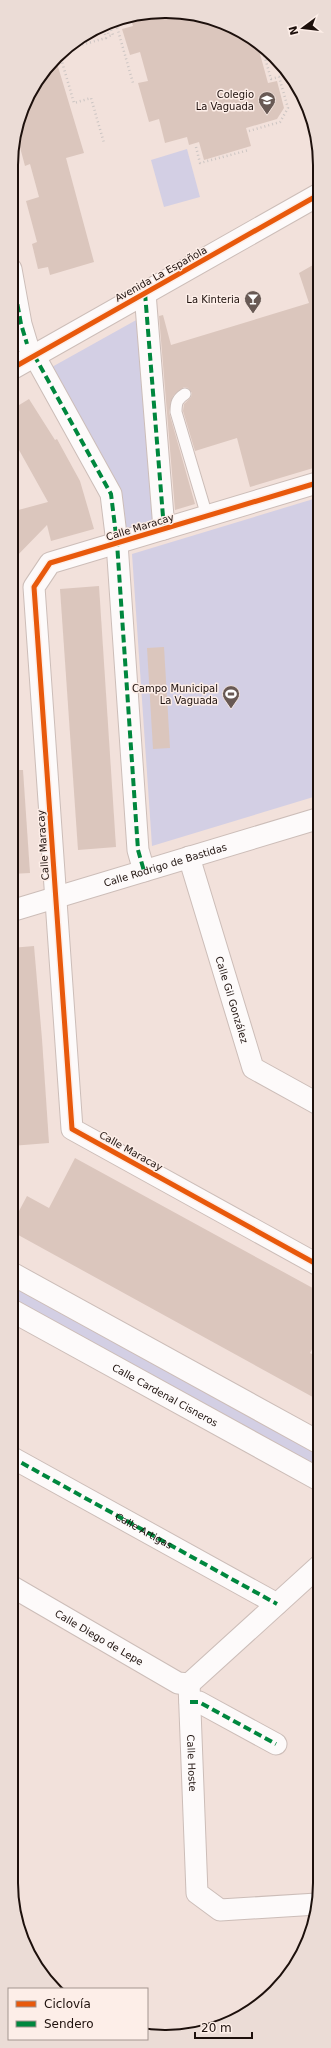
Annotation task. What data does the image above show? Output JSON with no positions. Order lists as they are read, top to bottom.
{
  "streets": {
    "street": [
      "Avenida La Española",
      "Calle Maracay",
      "Calle Rodrigo de Bastidas",
      "Calle Gil González",
      "Calle Cardenal Cisneros",
      "Calle Artigas",
      "Calle Diego de Lepe",
      "Calle Hoste"
    ]
  },
  "crossings": [
    ["Avenida La Española", "Calle Maracay"],
    ["Calle Maracay", "Calle Rodrigo de Bastidas"],
    ["Calle Rodrigo de Bastidas", "Calle Gil González"],
    ["Calle Diego de Lepe", "Calle Hoste"]
  ],
  "places": {
    "school or university": ["Colegio La Vaguada"],
    "bar": ["La Kinteria"],
    "sports": ["Campo Municipal La Vaguada"]
  },
  "legend": ["Ciclovía", "Sendero"],
  "scale_bar": "20 m",
  "north": "left"
}
